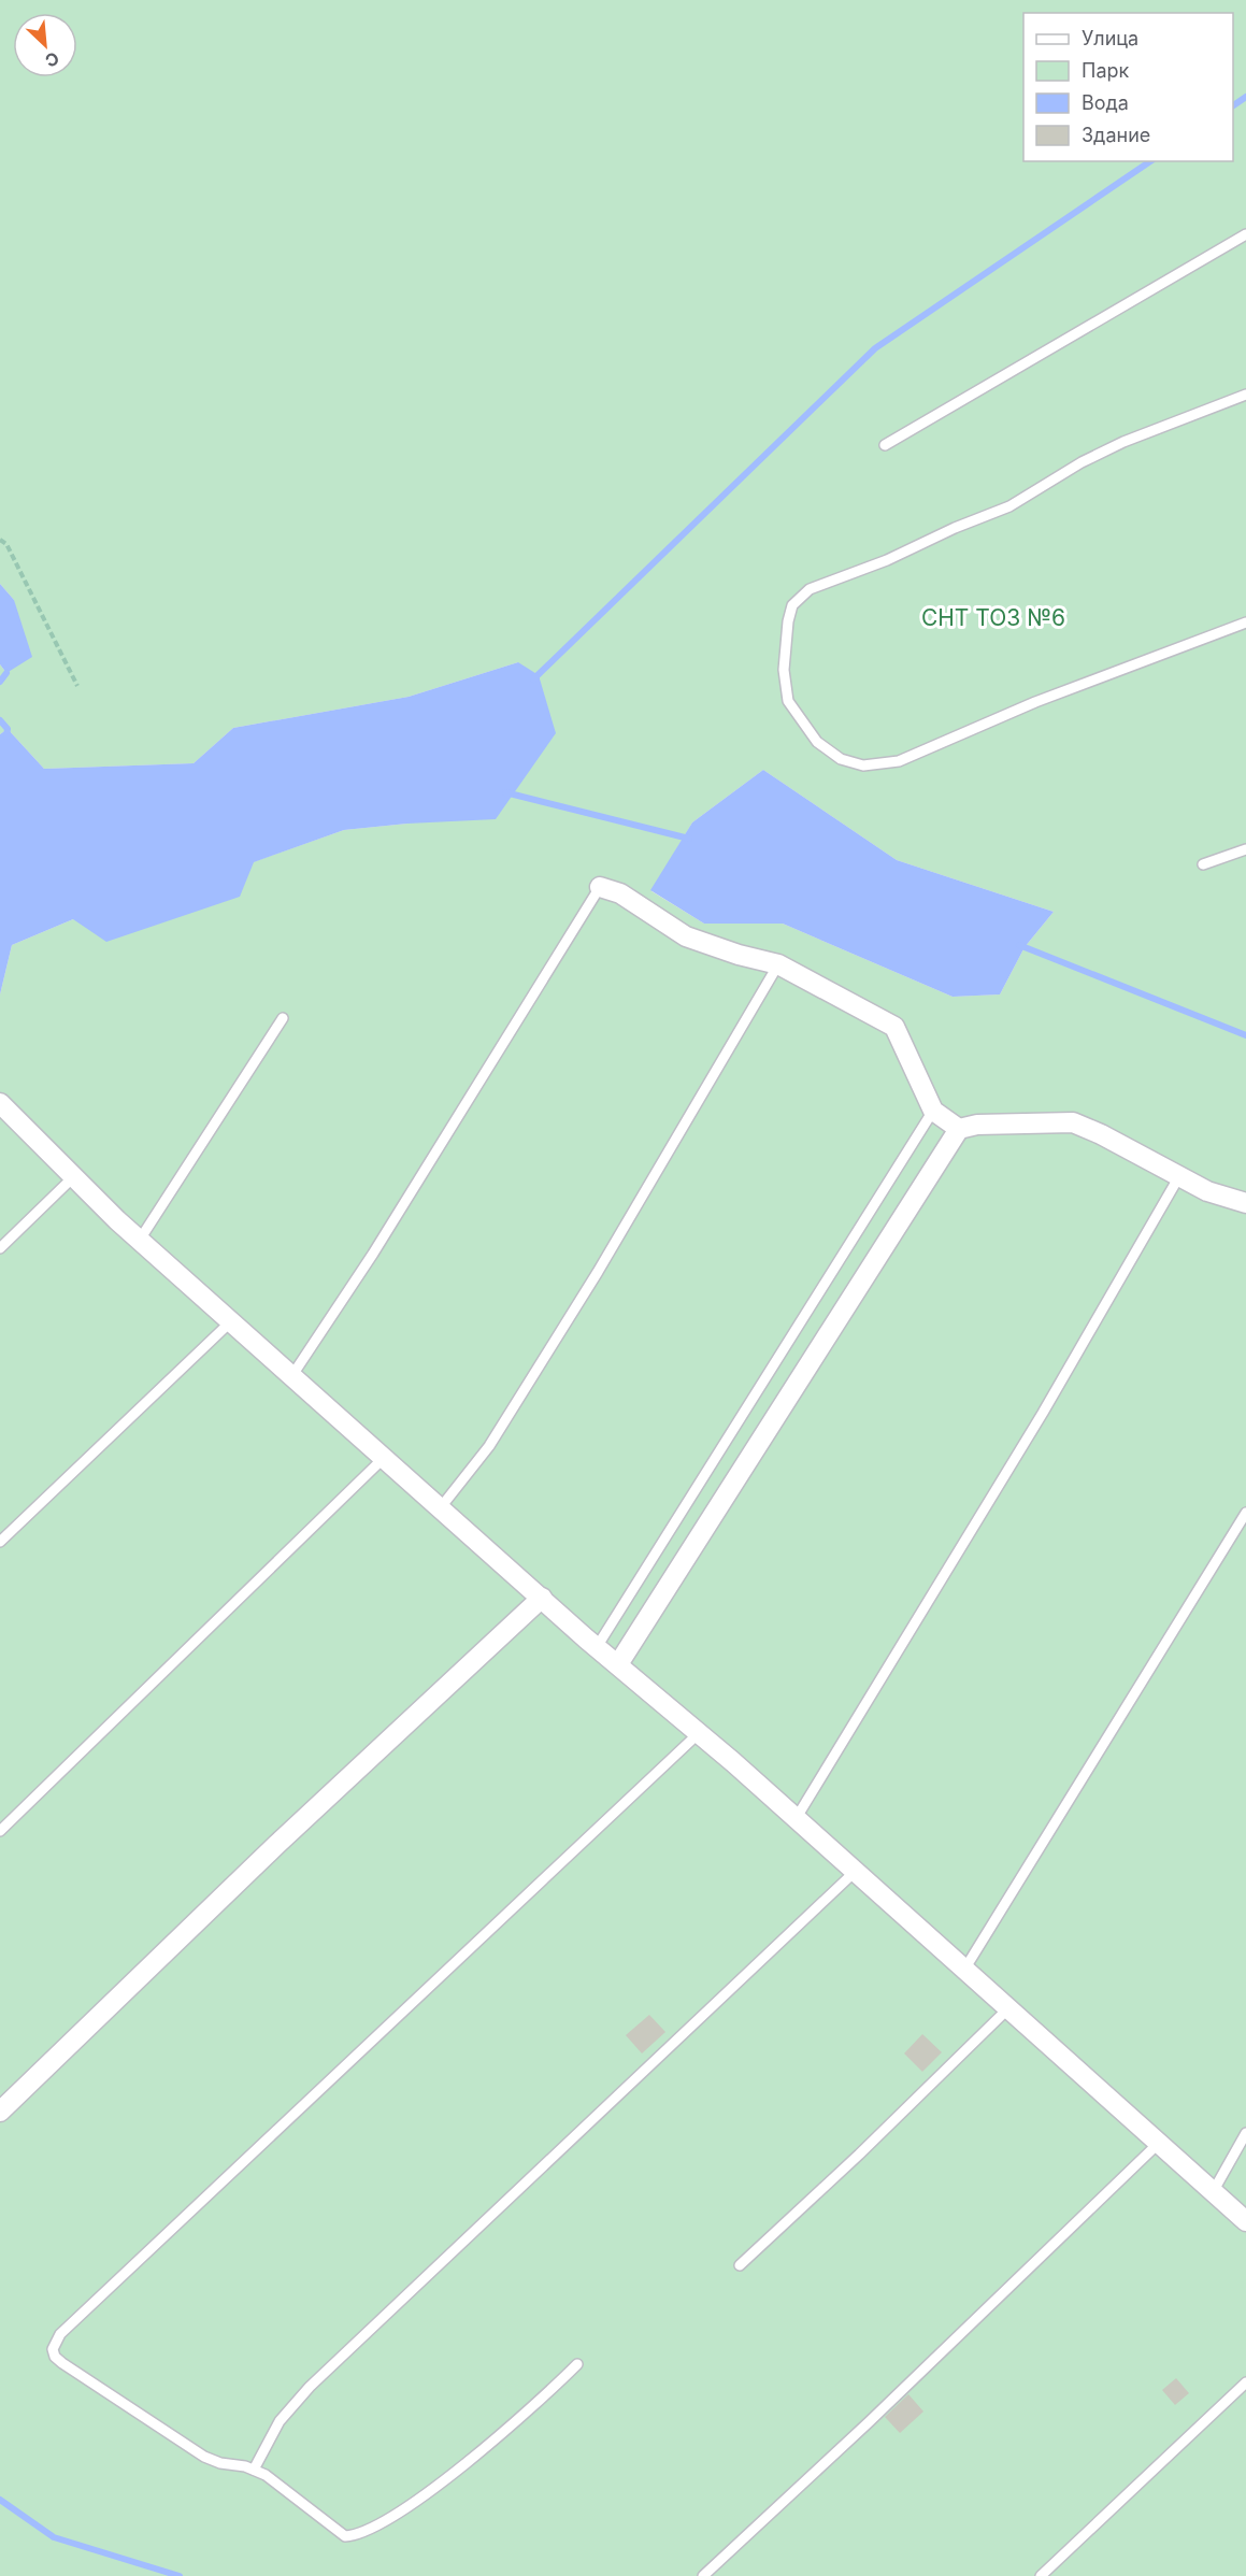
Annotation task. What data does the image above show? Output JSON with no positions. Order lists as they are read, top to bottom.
{
  "parks": ["СНТ ТОЗ №6"],
  "legend": [
    "Улица",
    "Парк",
    "Вода",
    "Здание"
  ],
  "north": "bottom right"
}
